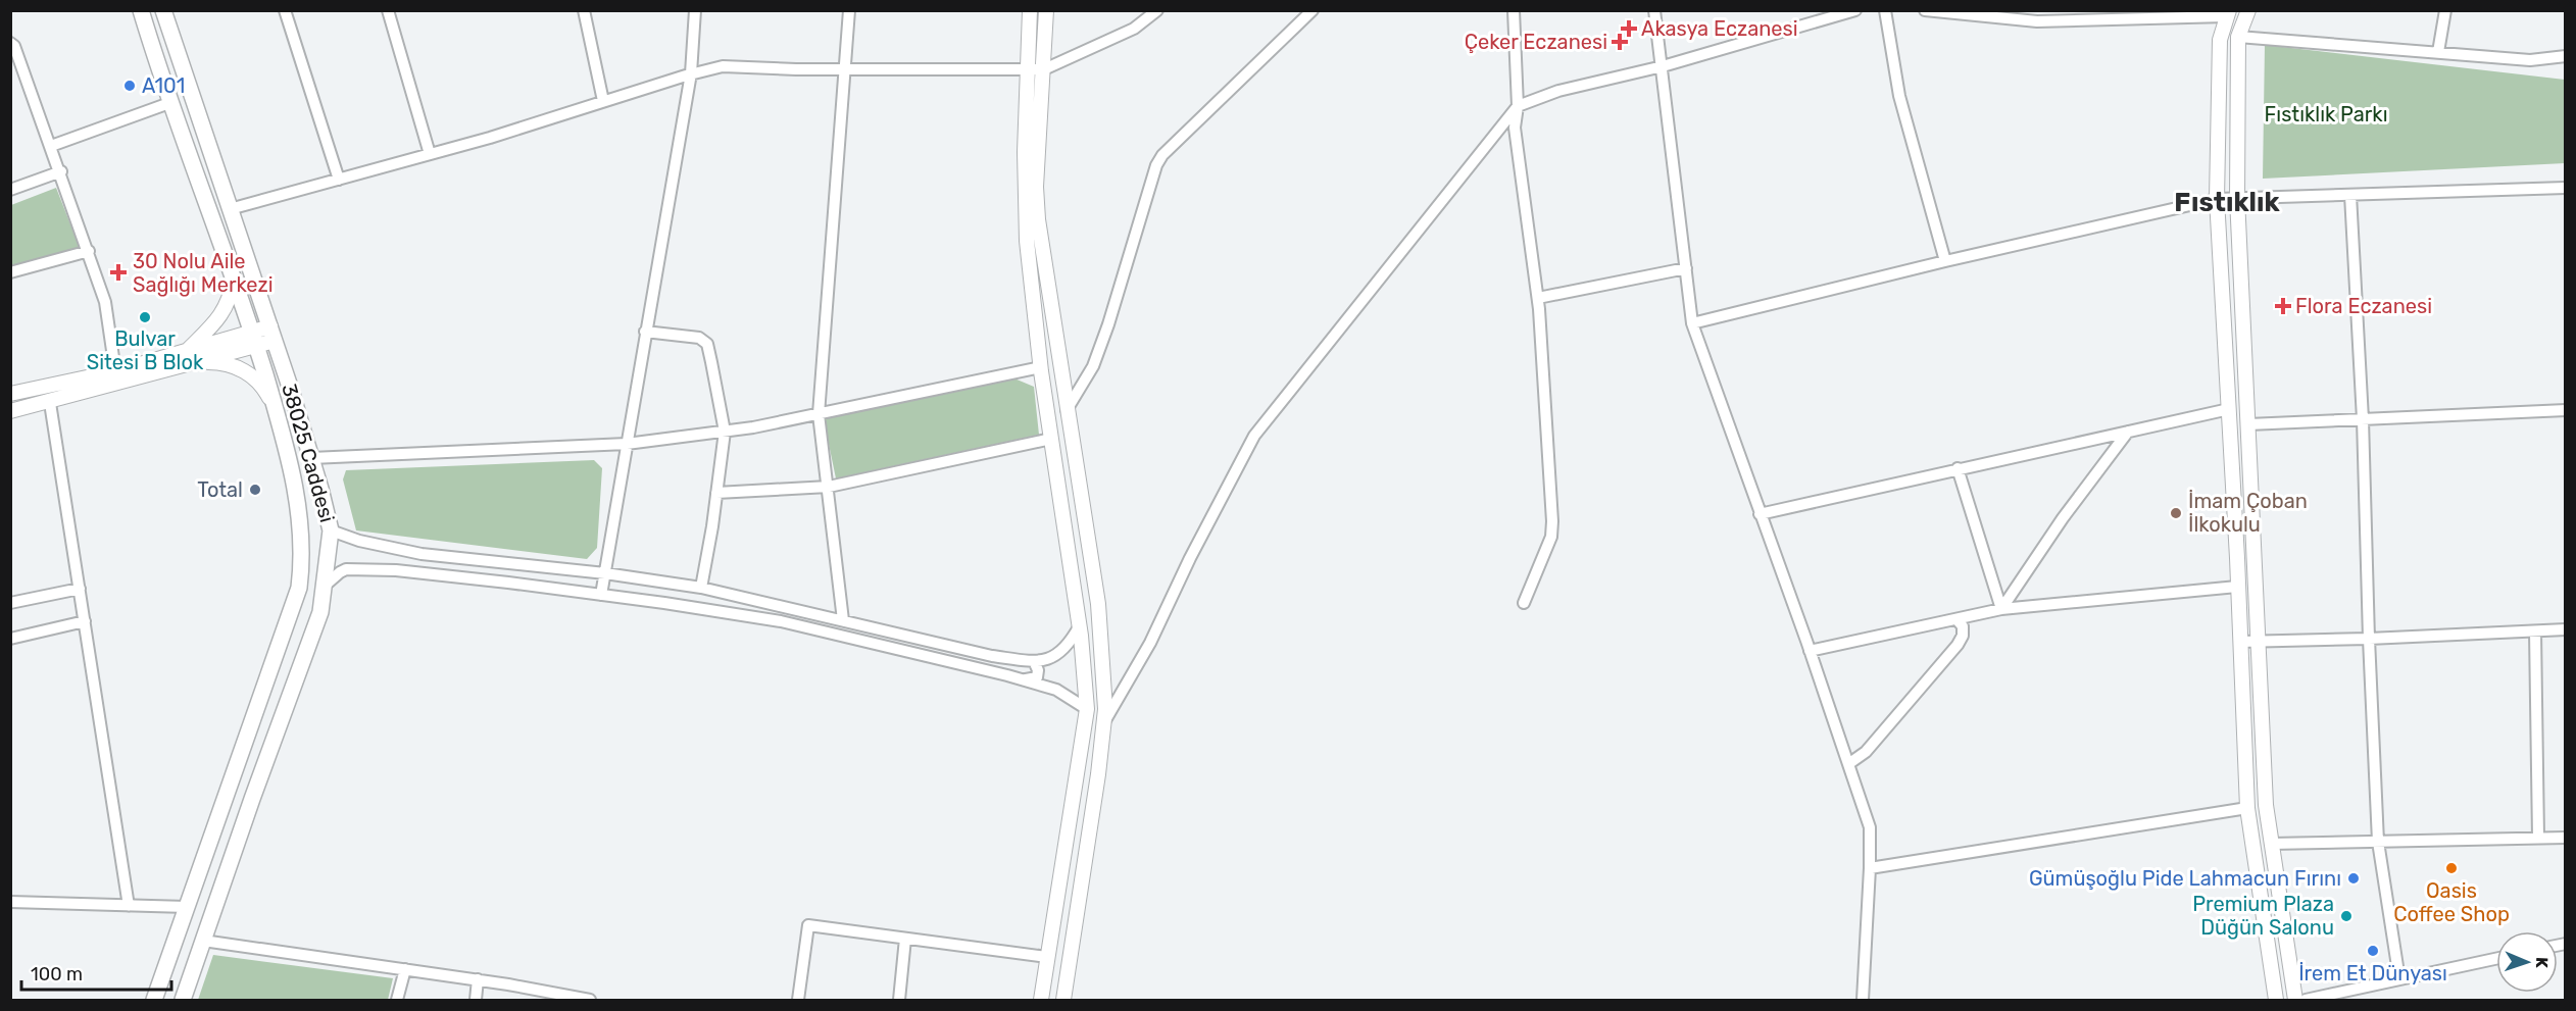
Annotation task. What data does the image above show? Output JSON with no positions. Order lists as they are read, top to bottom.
{
  "streets": {
    "main road": ["38025 Caddesi"]
  },
  "districts": ["Fıstıklık"],
  "parks": ["Fıstıklık Parkı"],
  "places": {
    "health": [
      "Akasya Eczanesi",
      "Çeker Eczanesi",
      "30 Nolu Aile Sağlığı Merkezi",
      "Flora Eczanesi"
    ],
    "other": [
      "A101",
      "Bulvar Sitesi B Blok",
      "Total",
      "İmam Çoban İlkokulu",
      "Oasis Coffee Shop",
      "Gümüşoğlu Pide Lahmacun Fırını",
      "Premium Plaza Düğün Salonu",
      "İrem Et Dünyası"
    ]
  },
  "scale_bar": "100 m",
  "north": "right"
}
